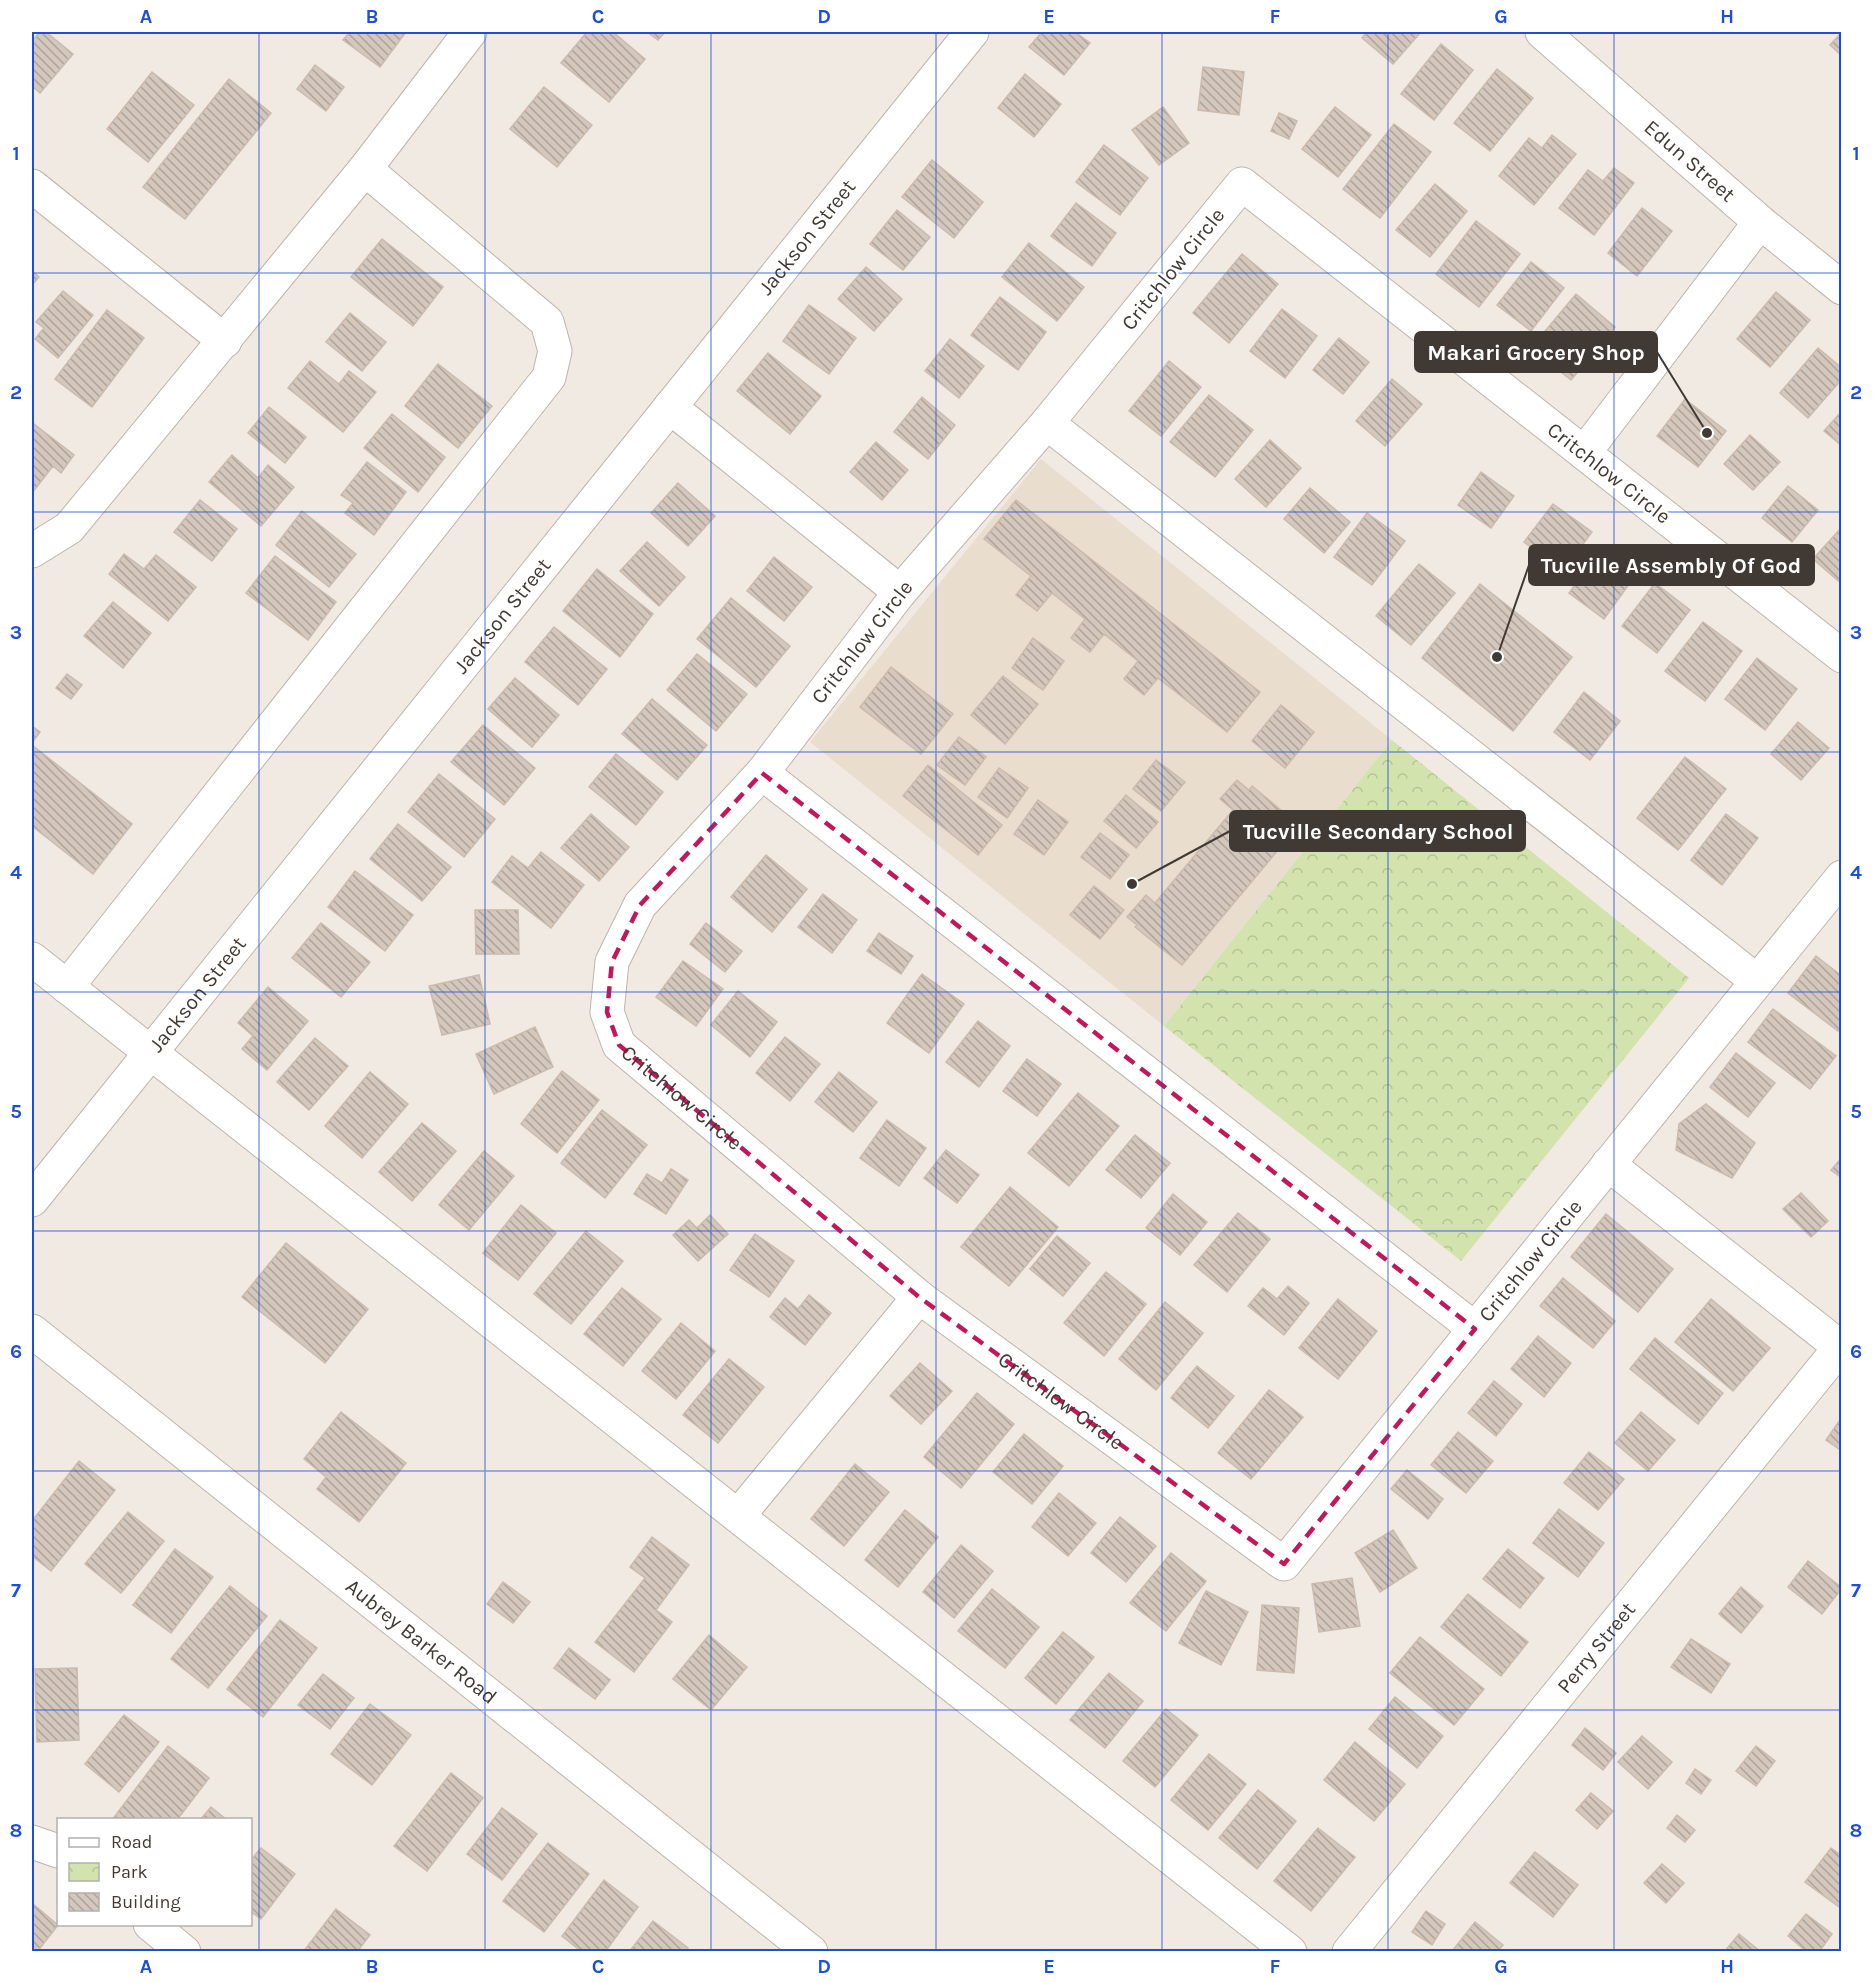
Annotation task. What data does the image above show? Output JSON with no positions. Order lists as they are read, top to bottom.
{
  "streets": {
    "street": [
      "Edun Street",
      "Jackson Street",
      "Critchlow Circle",
      "Aubrey Barker Road",
      "Perry Street"
    ]
  },
  "places": ["Makari Grocery Shop", "Tucville Assembly Of God", "Tucville Secondary School"],
  "legend": ["Road", "Park", "Building"],
  "grid": {
    "columns": [
      "A",
      "B",
      "C",
      "D",
      "E",
      "F",
      "G",
      "H"
    ],
    "rows": [
      "1",
      "2",
      "3",
      "4",
      "5",
      "6",
      "7",
      "8"
    ]
  }
}
